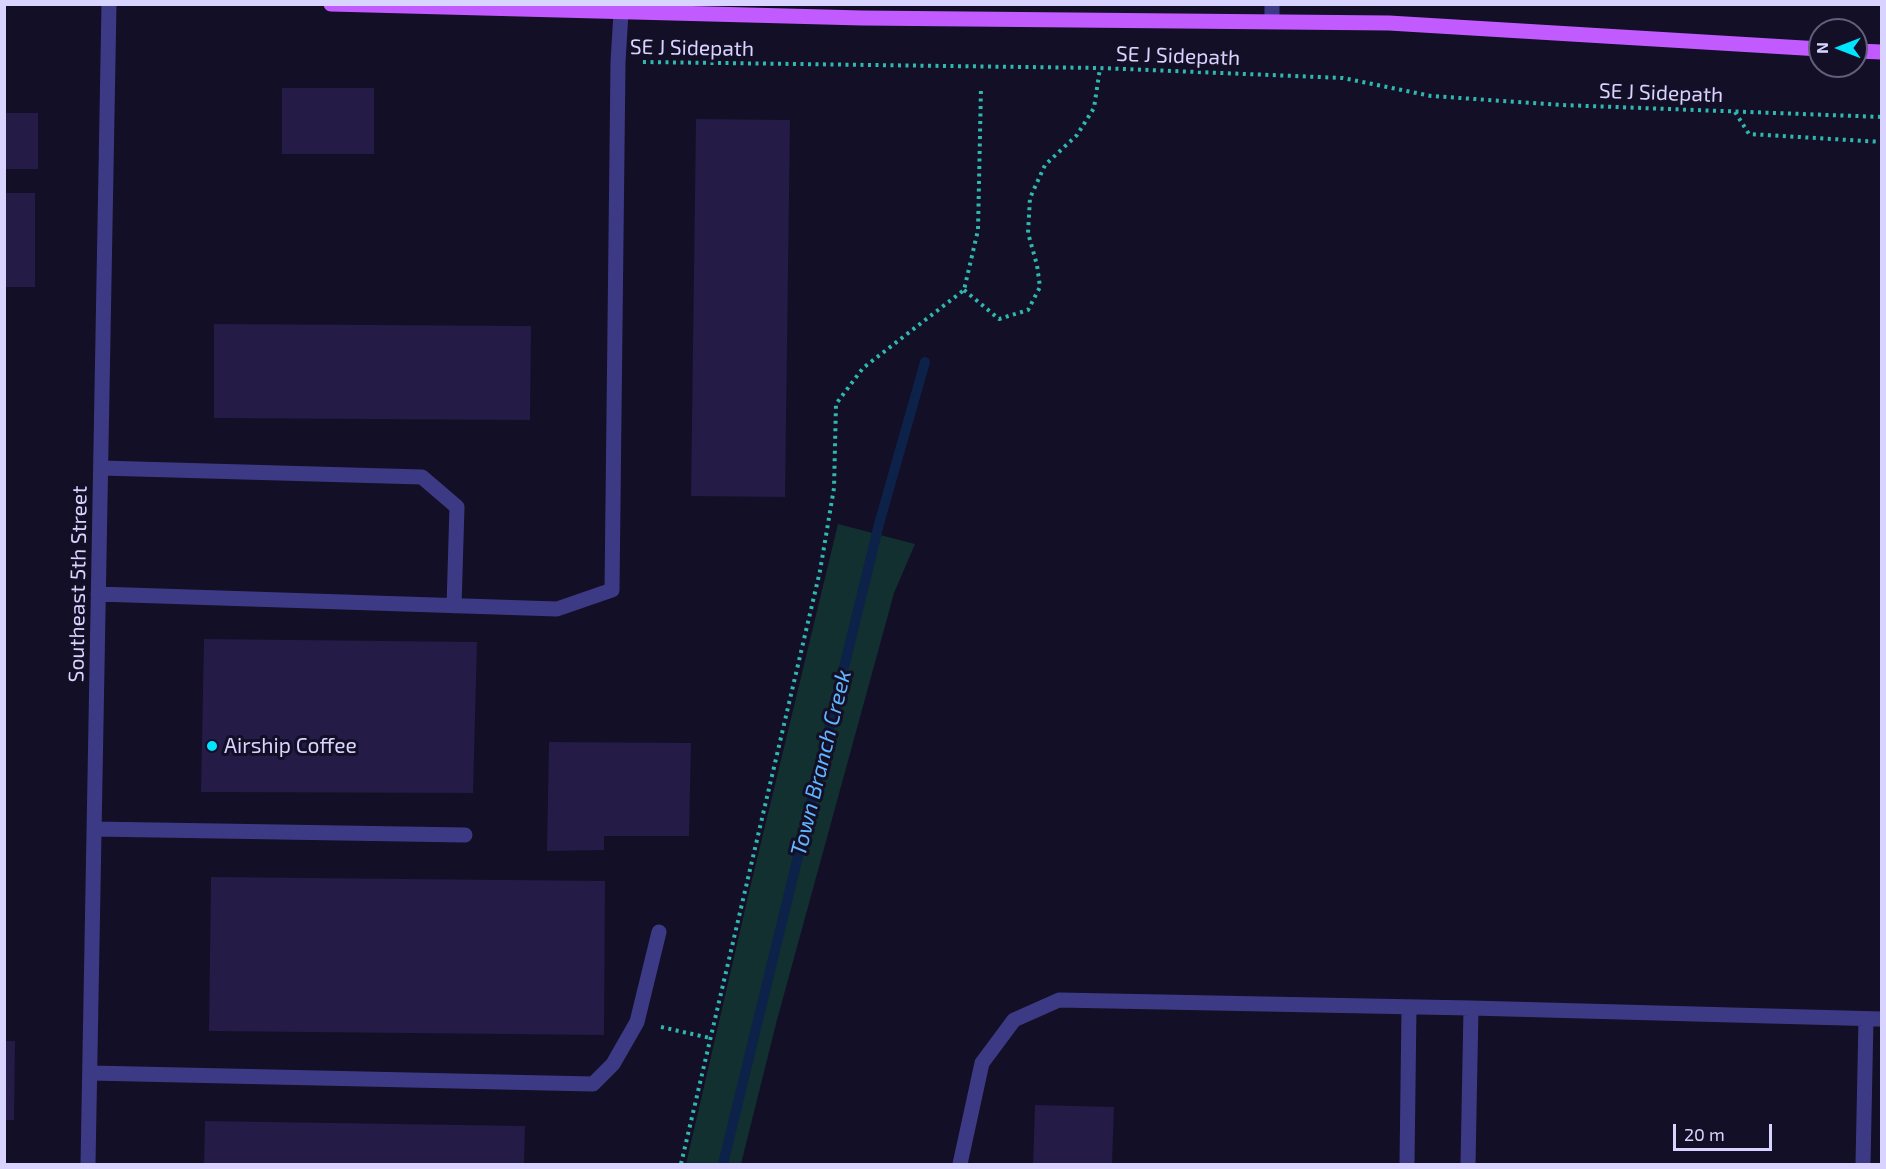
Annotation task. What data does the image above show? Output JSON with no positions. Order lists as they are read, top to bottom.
{
  "streets": {
    "street": ["Southeast 5th Street"],
    "path": ["SE J Sidepath"]
  },
  "water": ["Town Branch Creek"],
  "places": ["Airship Coffee"],
  "scale_bar": "20 m",
  "north": "left"
}
